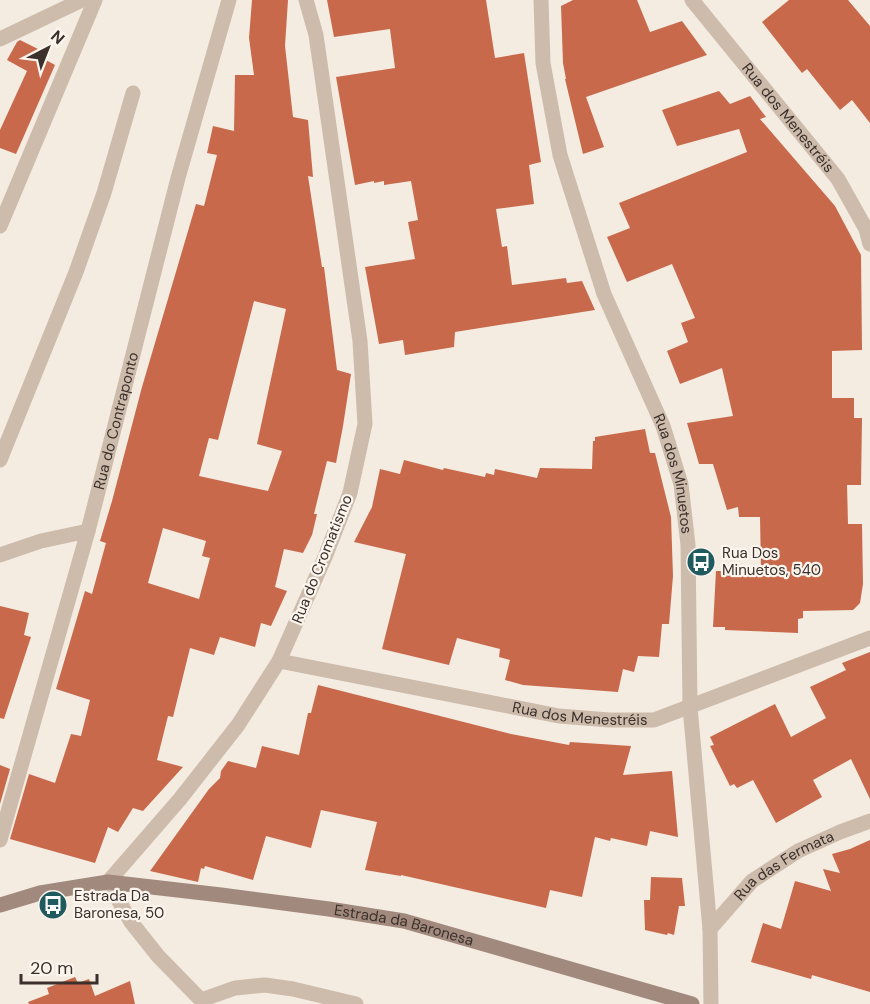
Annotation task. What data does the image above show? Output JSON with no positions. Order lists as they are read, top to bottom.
{
  "streets": {
    "main road": ["Estrada da Baronesa"],
    "street": [
      "Rua dos Menestréis",
      "Rua do Contraponto",
      "Rua dos Minuetos",
      "Rua do Cromatismo",
      "Rua das Fermata"
    ]
  },
  "crossings": [
    ["Rua dos Menestréis", "Rua dos Minuetos"],
    ["Rua dos Menestréis", "Rua do Cromatismo"],
    ["Rua dos Minuetos", "Rua das Fermata"],
    ["Rua do Cromatismo", "Estrada da Baronesa"]
  ],
  "places": {
    "bus stop": ["Rua Dos Minuetos, 540", "Estrada Da Baronesa, 50"]
  },
  "scale_bar": "20 m",
  "north": "top right"
}
